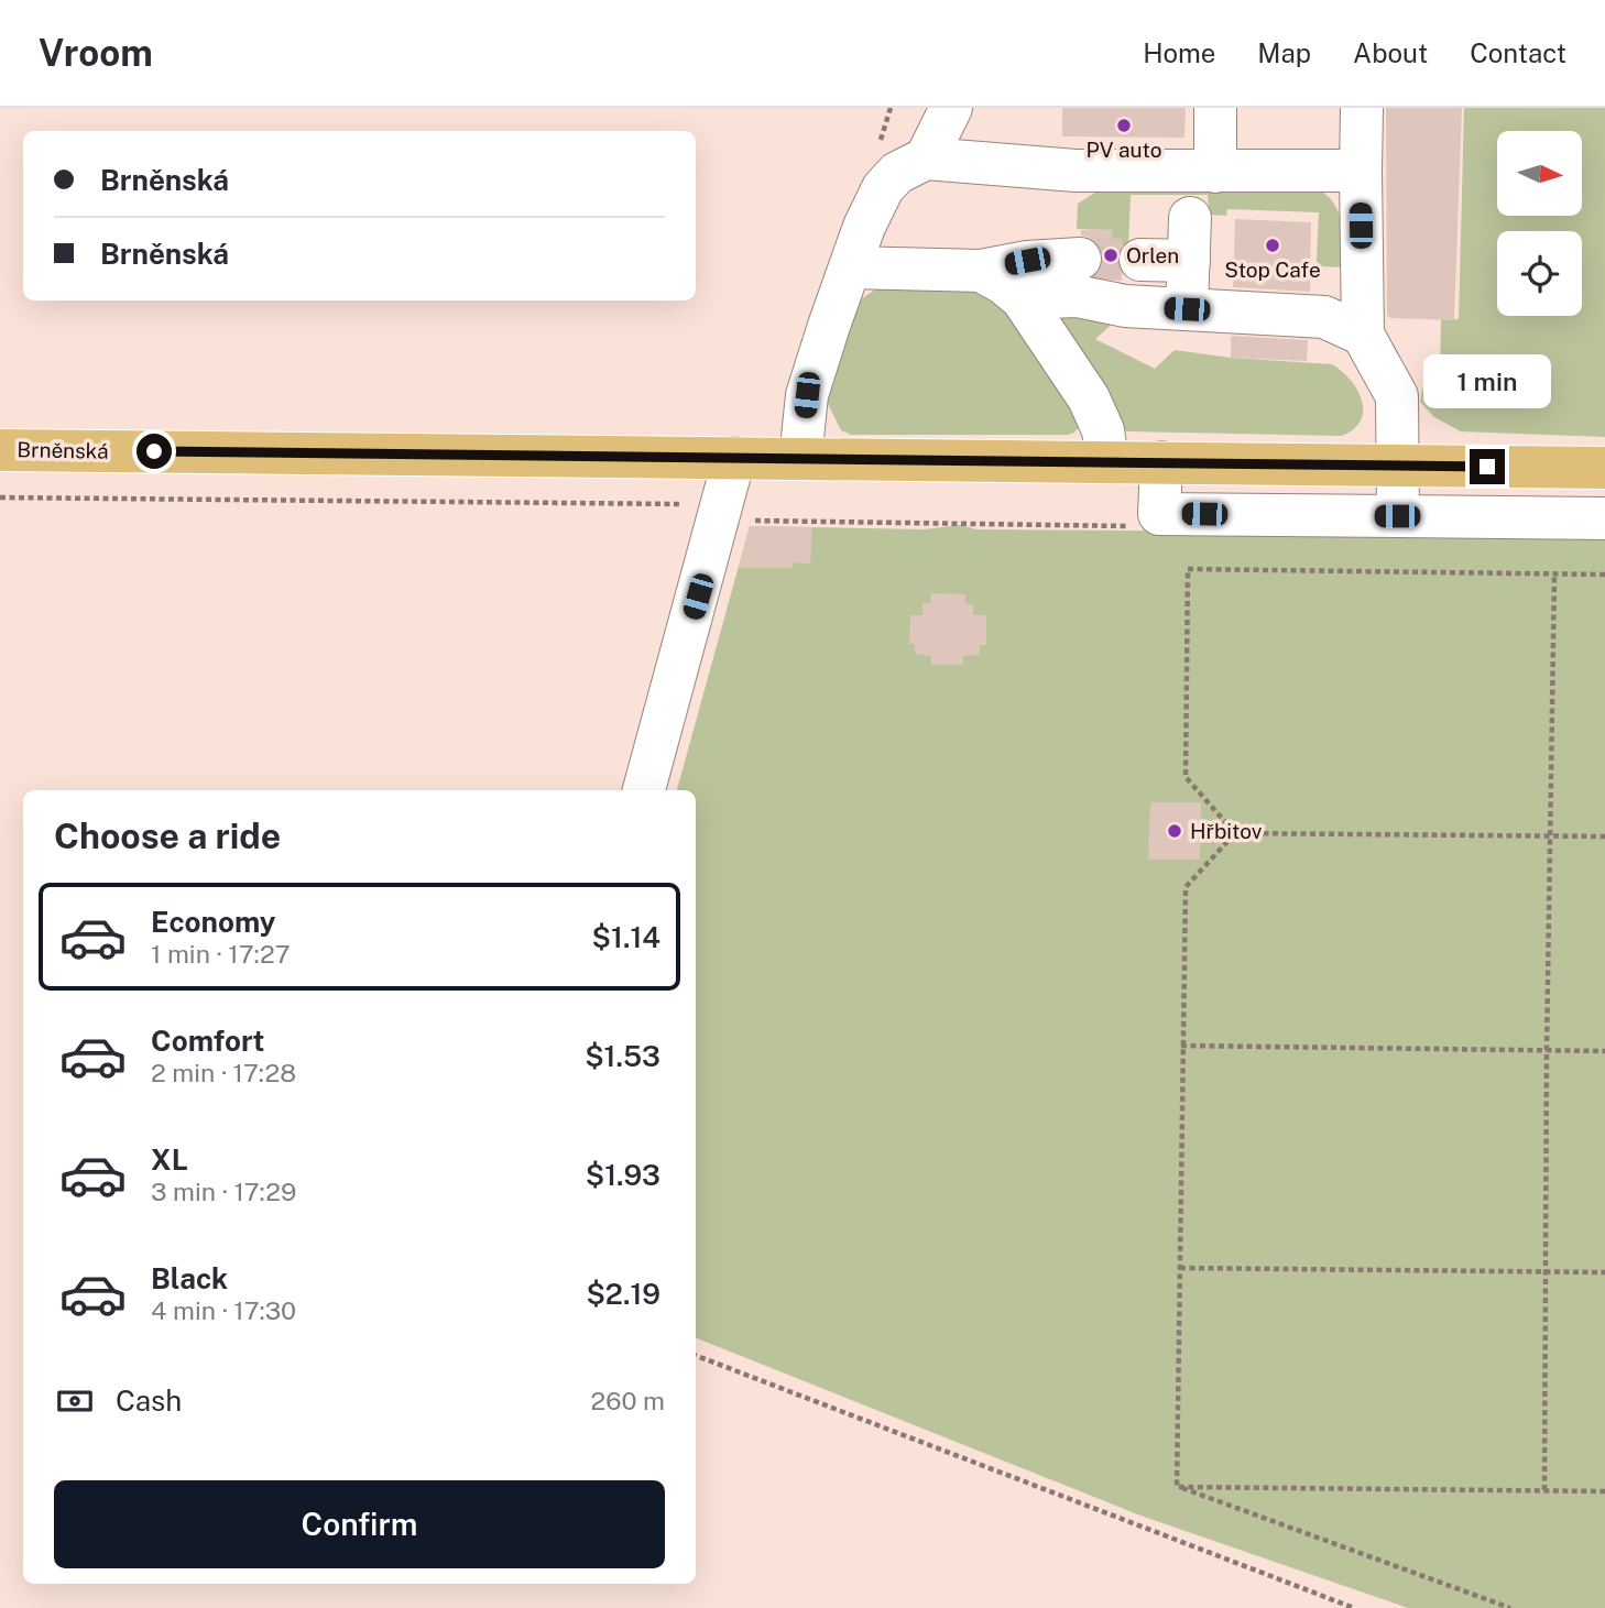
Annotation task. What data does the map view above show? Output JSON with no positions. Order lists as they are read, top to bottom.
{
  "streets": {
    "main road": ["Brněnská"]
  },
  "places": [
    "PV auto",
    "Stop Cafe",
    "Orlen",
    "Hřbitov"
  ],
  "north": "right",
  "page": {
    "header": "Vroom",
    "nav": [
      "Home",
      "Map",
      "About",
      "Contact"
    ],
    "banner": ["Brněnská", "Brněnská"],
    "bubble": "1 min",
    "heading": "Choose a ride",
    "list": [
      {
        "name": "Economy",
        "note": "1 min · 17:27",
        "value": "$1.14"
      },
      {
        "name": "Comfort",
        "note": "2 min · 17:28",
        "value": "$1.53"
      },
      {
        "name": "XL",
        "note": "3 min · 17:29",
        "value": "$1.93"
      },
      {
        "name": "Black",
        "note": "4 min · 17:30",
        "value": "$2.19"
      }
    ],
    "pay": ["Cash", "260 m"],
    "buttons": "Confirm"
  }
}
